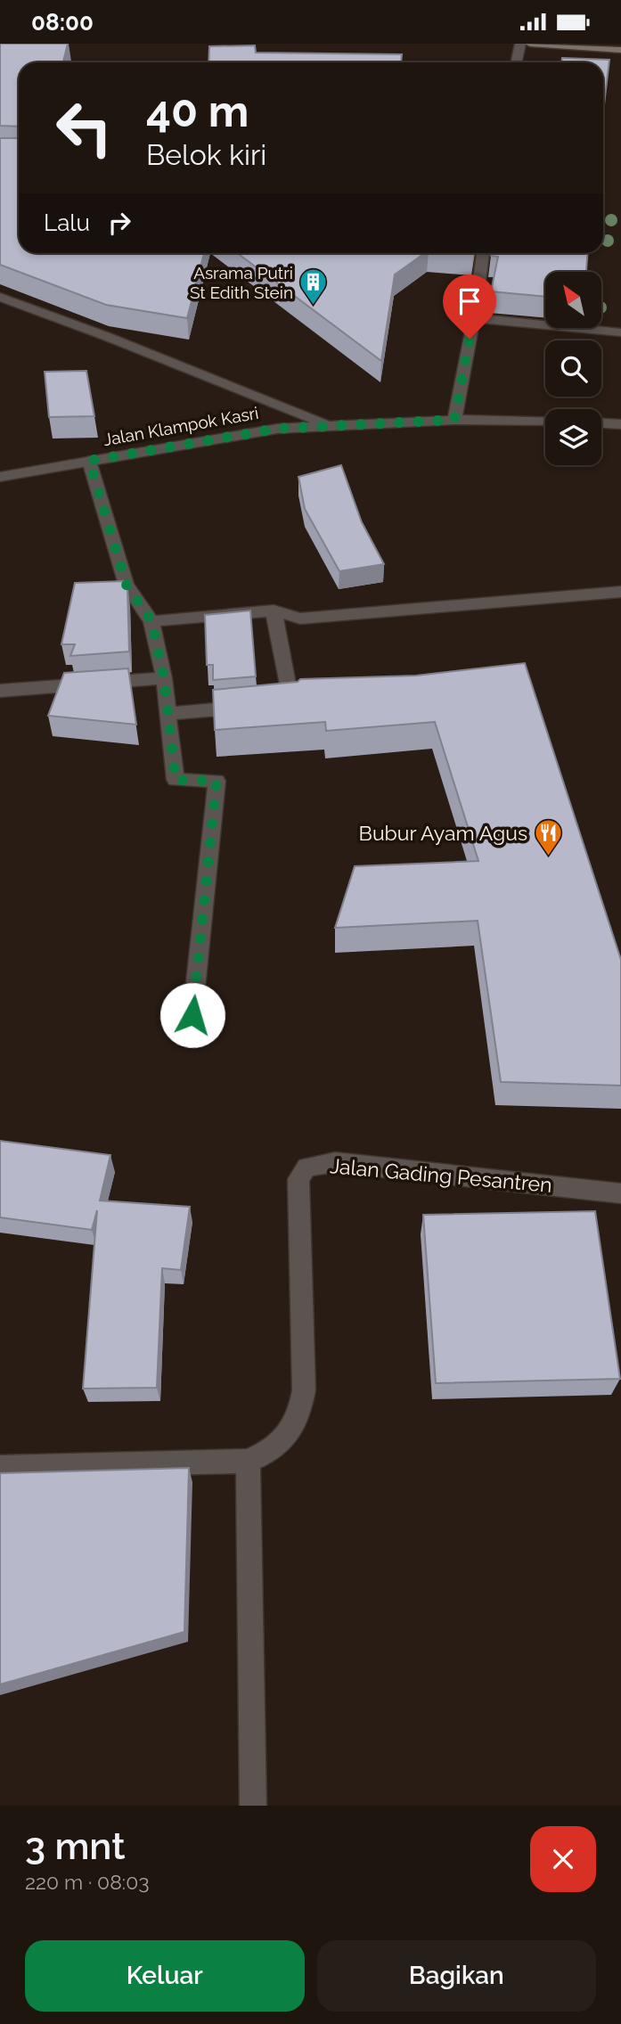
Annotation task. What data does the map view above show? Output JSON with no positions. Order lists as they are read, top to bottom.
{
  "streets": {
    "street": ["Jalan Klampok Kasri", "Jalan Gading Pesantren"]
  },
  "places": {
    "building": ["Asrama Putri St Edith Stein"],
    "restaurant": ["Bubur Ayam Agus"]
  },
  "north": "top left",
  "page": {
    "status": "08:00",
    "turn": ["40 m", "Belok kiri"],
    "then": "Lalu",
    "heading": ["3 mnt", "220 m · 08:03"],
    "buttons": ["Keluar", "Bagikan"]
  }
}
